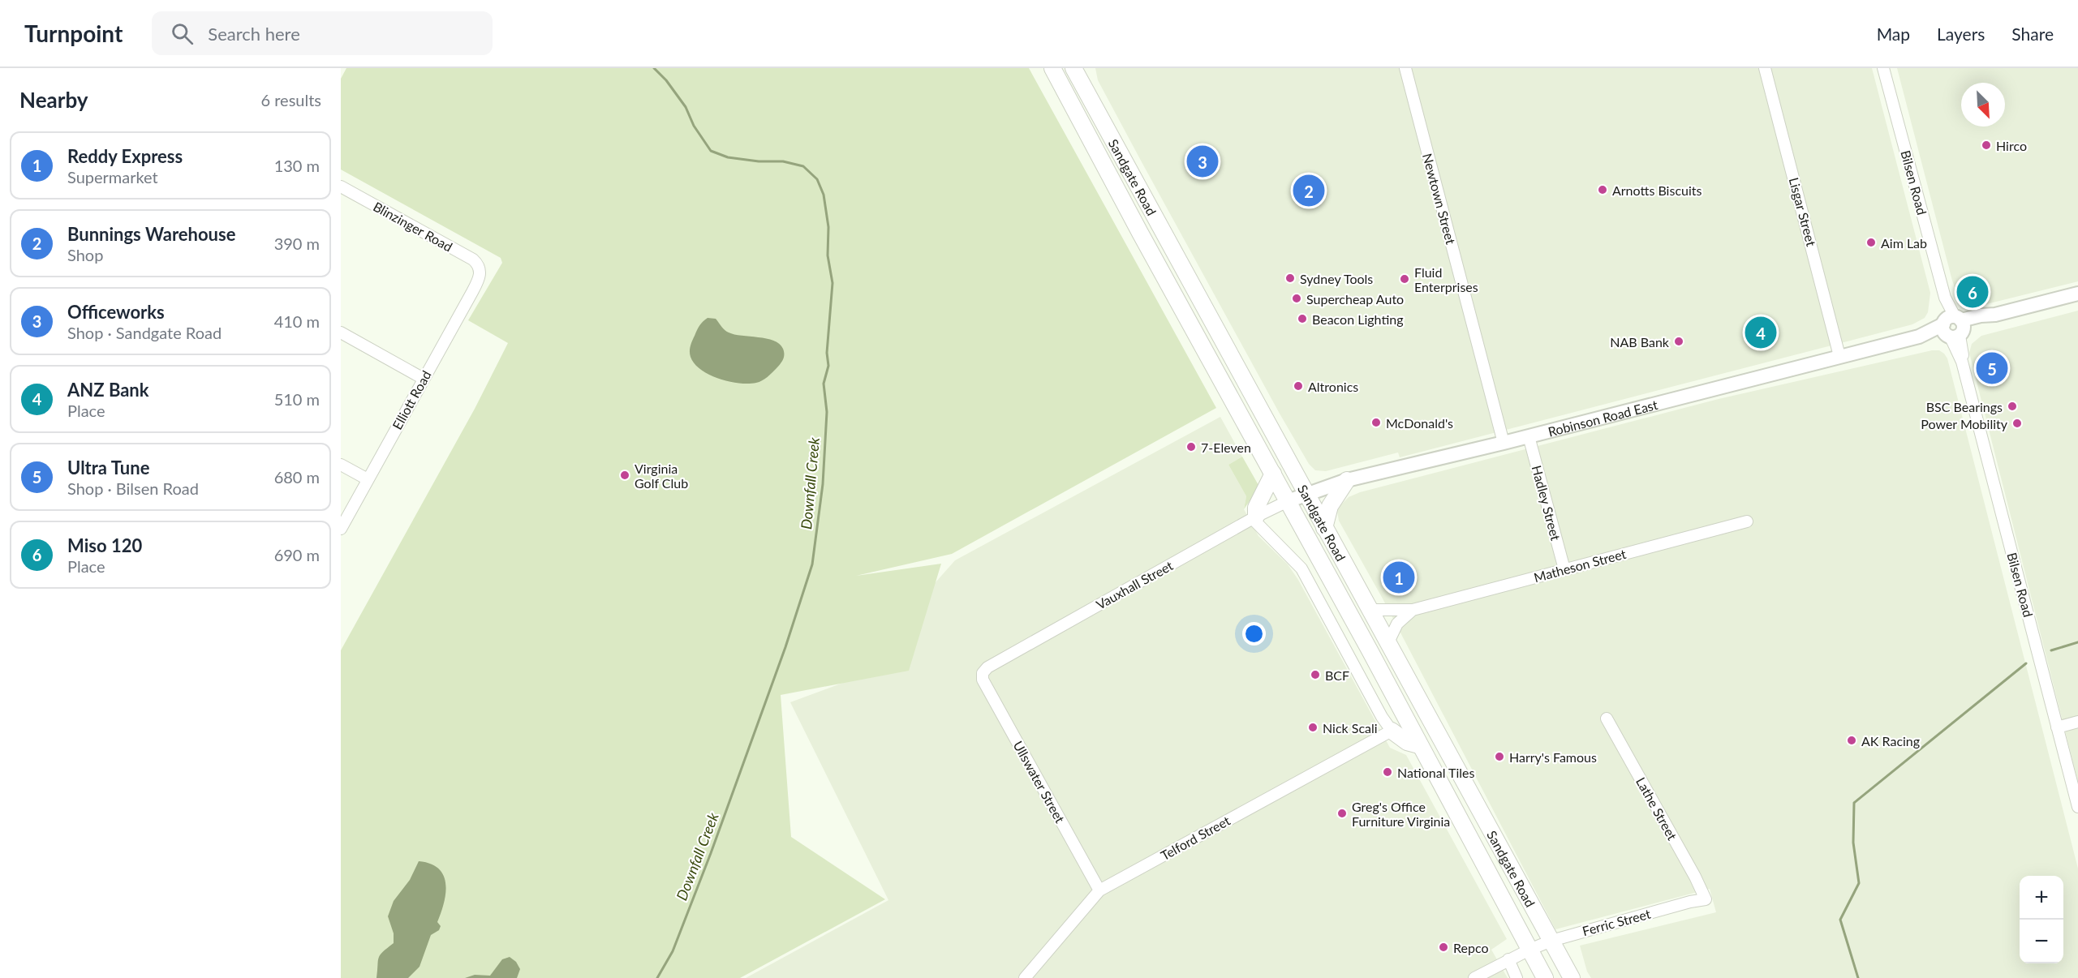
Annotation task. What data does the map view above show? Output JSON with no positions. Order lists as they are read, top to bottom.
{
  "streets": {
    "highway": ["Sandgate Road"],
    "main road": ["Robinson Road East"],
    "street": [
      "Bilsen Road",
      "Newtown Street",
      "Lisgar Street",
      "Blinzinger Road",
      "Elliott Road",
      "Hadley Street",
      "Matheson Street",
      "Vauxhall Street",
      "Ullswater Street",
      "Lathe Street",
      "Telford Street",
      "Ferric Street"
    ]
  },
  "crossings": [
    ["Sandgate Road", "Robinson Road East"],
    ["Sandgate Road", "Matheson Street"],
    ["Sandgate Road", "Vauxhall Street"],
    ["Sandgate Road", "Ferric Street"],
    ["Bilsen Road", "Robinson Road East"],
    ["Newtown Street", "Robinson Road East"],
    ["Lisgar Street", "Robinson Road East"],
    ["Blinzinger Road", "Elliott Road"],
    ["Robinson Road East", "Hadley Street"],
    ["Robinson Road East", "Vauxhall Street"],
    ["Hadley Street", "Matheson Street"],
    ["Vauxhall Street", "Ullswater Street"],
    ["Ullswater Street", "Telford Street"],
    ["Lathe Street", "Ferric Street"]
  ],
  "water": ["Downfall Creek"],
  "places": [
    "Hirco",
    "Arnotts Biscuits",
    "Aim Lab",
    "Sydney Tools",
    "Fluid Enterprises",
    "Supercheap Auto",
    "Beacon Lighting",
    "NAB Bank",
    "Altronics",
    "BSC Bearings",
    "McDonald's",
    "Power Mobility",
    "7-Eleven",
    "Virginia Golf Club",
    "BCF",
    "Nick Scali",
    "AK Racing",
    "Harry's Famous",
    "National Tiles",
    "Greg's Office Furniture Virginia",
    "Repco"
  ],
  "north": "bottom right",
  "page": {
    "header": "Turnpoint",
    "search": "Search here",
    "nav": ["Map", "Layers", "Share"],
    "heading": ["Nearby", "6 results"],
    "list": [
      {
        "mark": "1",
        "name": "Reddy Express",
        "note": "Supermarket",
        "value": "130 m"
      },
      {
        "mark": "2",
        "name": "Bunnings Warehouse",
        "note": "Shop",
        "value": "390 m"
      },
      {
        "mark": "3",
        "name": "Officeworks",
        "note": "Shop · Sandgate Road",
        "value": "410 m"
      },
      {
        "mark": "4",
        "name": "ANZ Bank",
        "note": "Place",
        "value": "510 m"
      },
      {
        "mark": "5",
        "name": "Ultra Tune",
        "note": "Shop · Bilsen Road",
        "value": "680 m"
      },
      {
        "mark": "6",
        "name": "Miso 120",
        "note": "Place",
        "value": "690 m"
      }
    ],
    "pins": [
      "3",
      "2",
      "6",
      "4",
      "5",
      "1"
    ],
    "map_buttons": ["+", "−"]
  }
}
